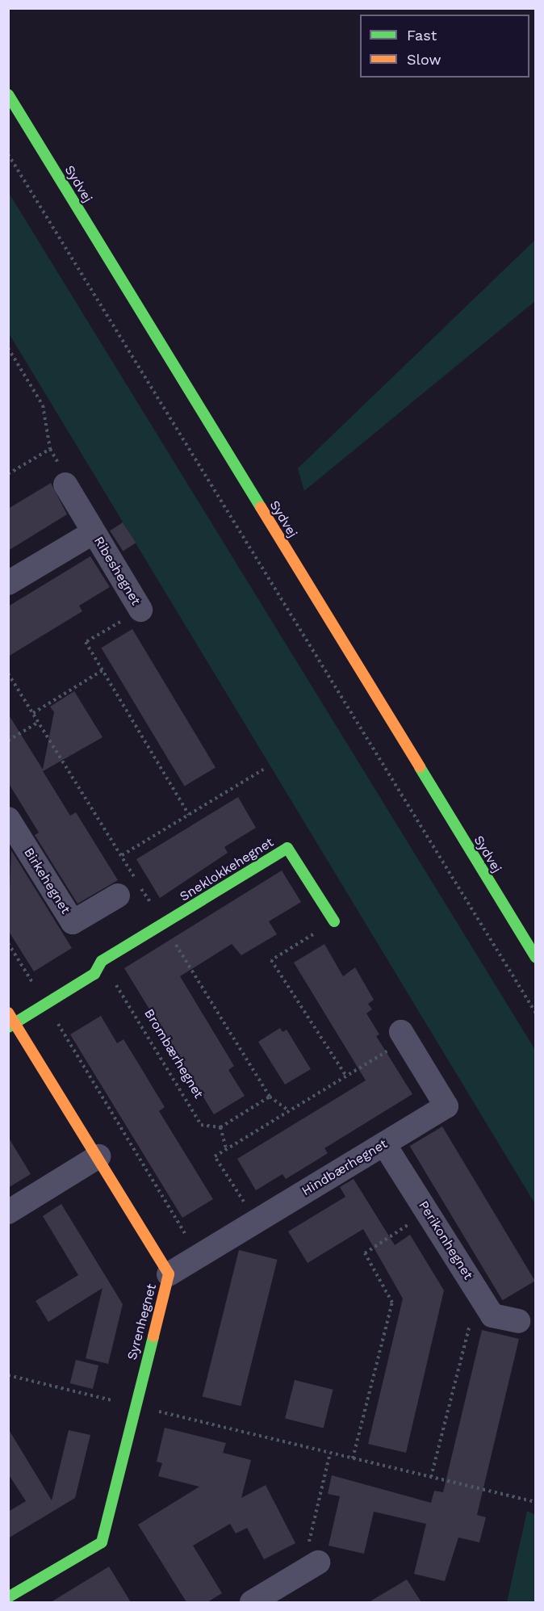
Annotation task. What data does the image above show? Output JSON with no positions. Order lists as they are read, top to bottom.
{
  "streets": {
    "street": [
      "Sydvej",
      "Ribeshegnet",
      "Sneklokkehegnet",
      "Birkehegnet",
      "Hindbærhegnet",
      "Perikonhegnet",
      "Syrenhegnet"
    ],
    "path": ["Brombærhegnet"]
  },
  "crossings": [
    ["Sneklokkehegnet", "Brombærhegnet"],
    ["Hindbærhegnet", "Perikonhegnet"],
    ["Hindbærhegnet", "Syrenhegnet"]
  ],
  "legend": ["Fast", "Slow"]
}
